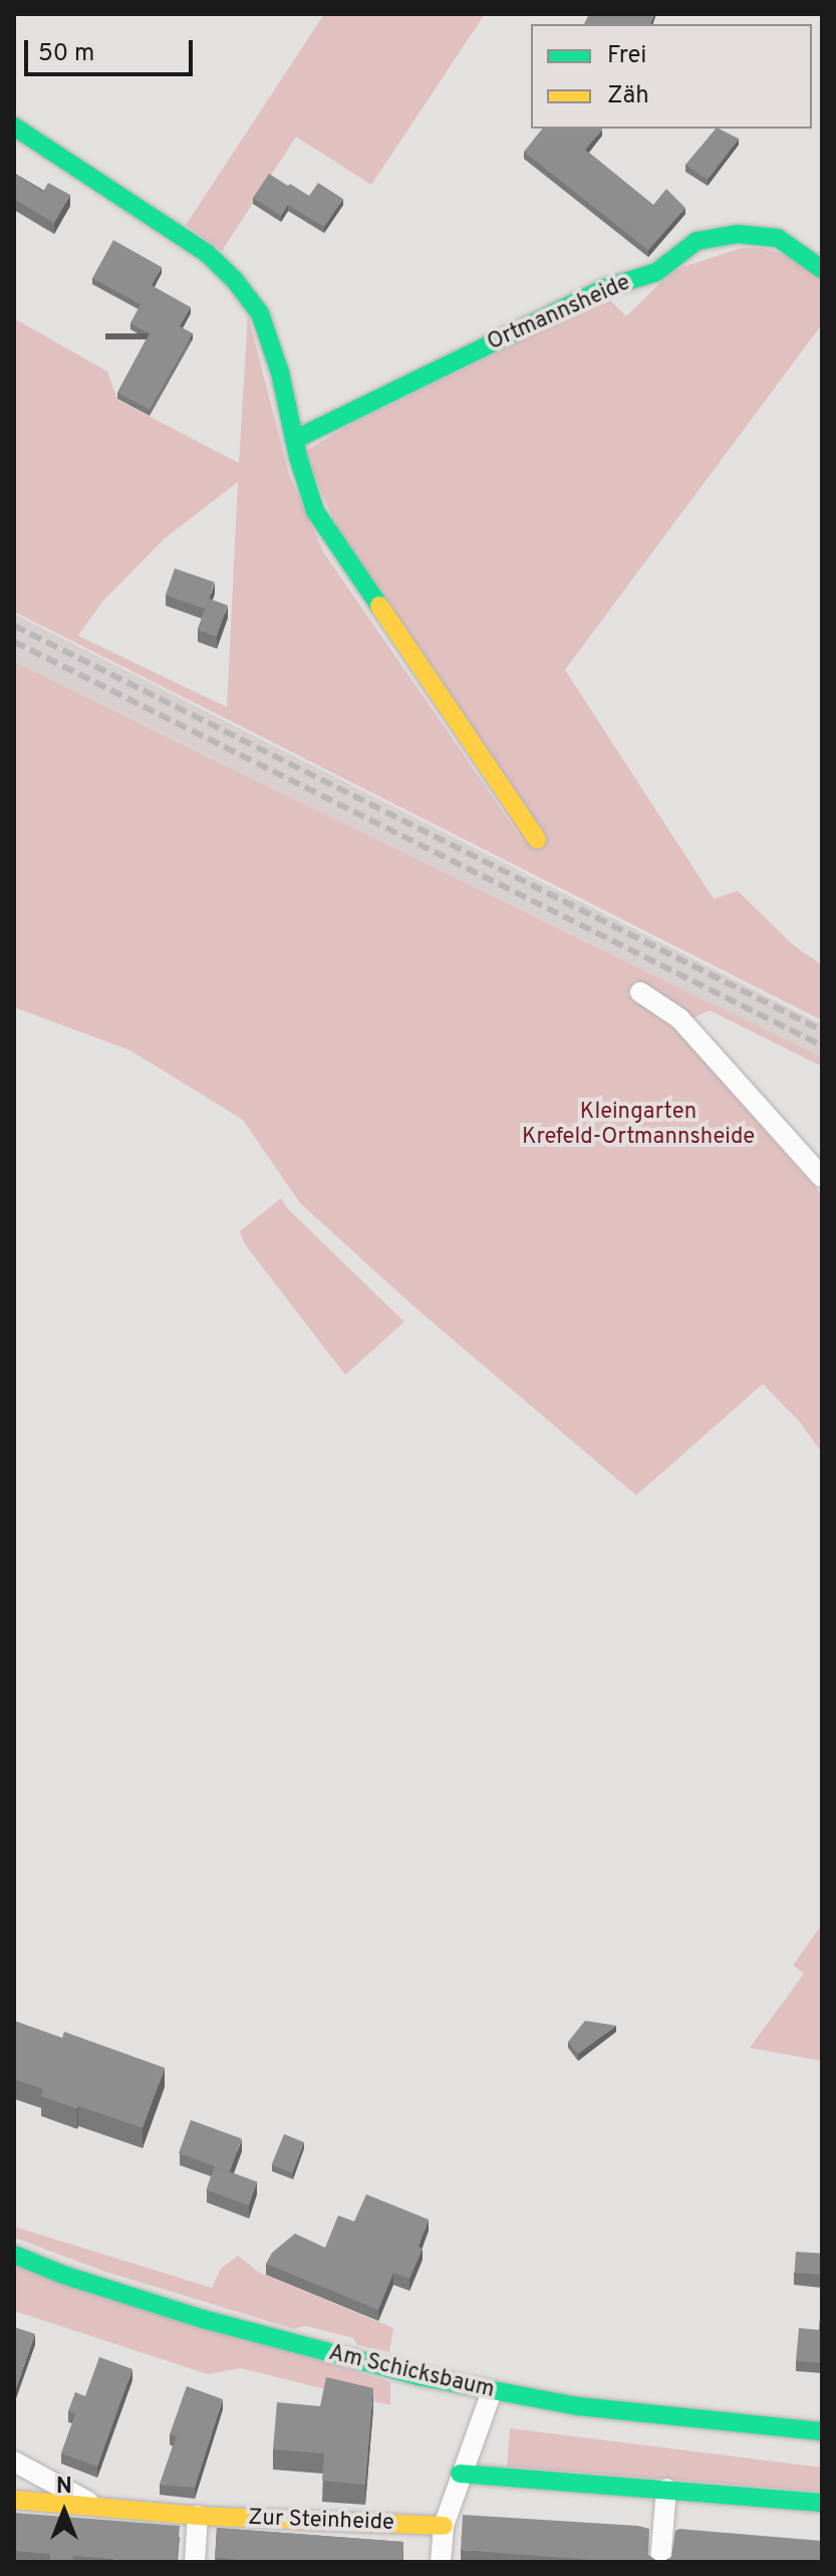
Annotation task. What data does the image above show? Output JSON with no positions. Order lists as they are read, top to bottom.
{
  "streets": {
    "street": ["Ortmannsheide", "Am Schicksbaum", "Zur Steinheide"]
  },
  "parks": ["Kleingarten Krefeld-Ortmannsheide"],
  "legend": ["Frei", "Zäh"],
  "scale_bar": "50 m",
  "north": "top"
}
